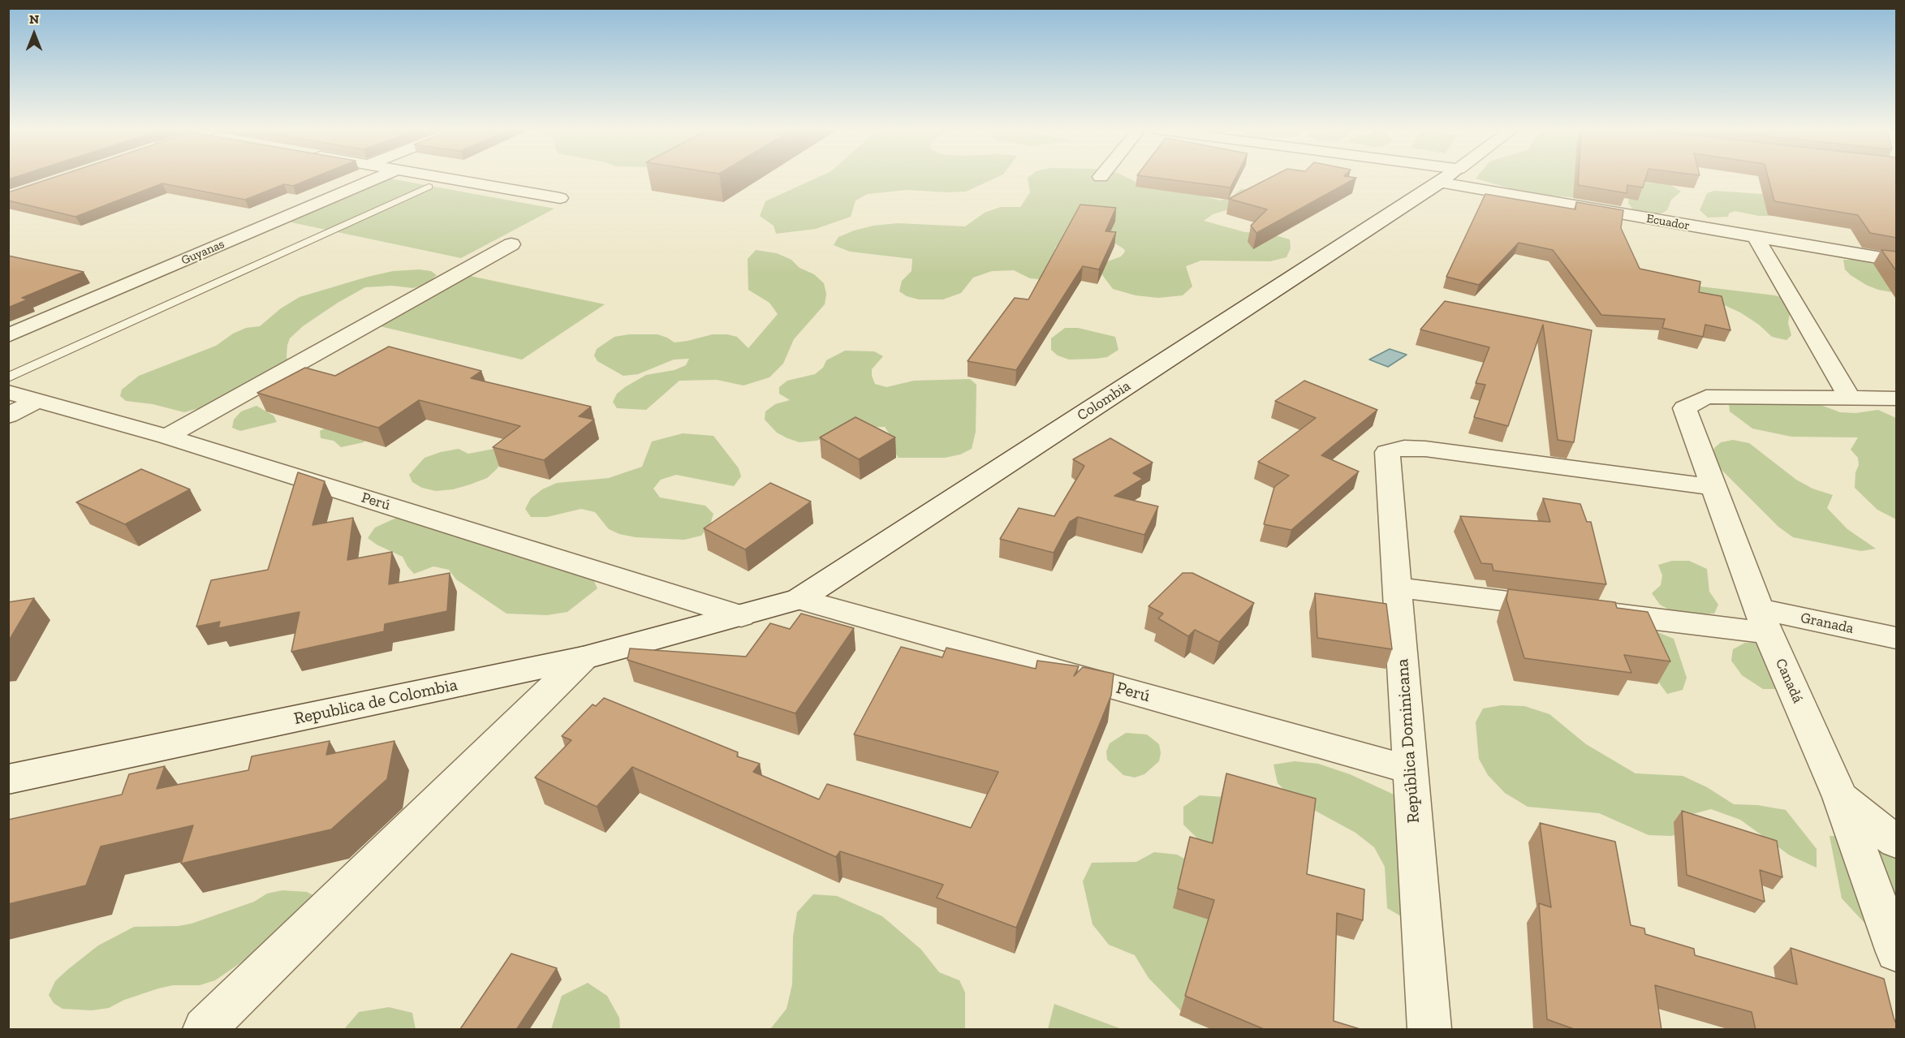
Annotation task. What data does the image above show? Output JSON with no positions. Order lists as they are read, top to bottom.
{
  "streets": {
    "street": [
      "Ecuador",
      "Guyanas",
      "Colombia",
      "Perú",
      "Granada",
      "Canadá",
      "Republica de Colombia",
      "República Dominicana"
    ]
  },
  "crossings": [
    ["Ecuador", "Colombia"],
    ["Colombia", "Perú"],
    ["Colombia", "Republica de Colombia"],
    ["Perú", "Republica de Colombia"],
    ["Perú", "República Dominicana"],
    ["Granada", "Canadá"],
    ["Granada", "República Dominicana"],
    ["Canadá", "República Dominicana"]
  ],
  "north": "top"
}
